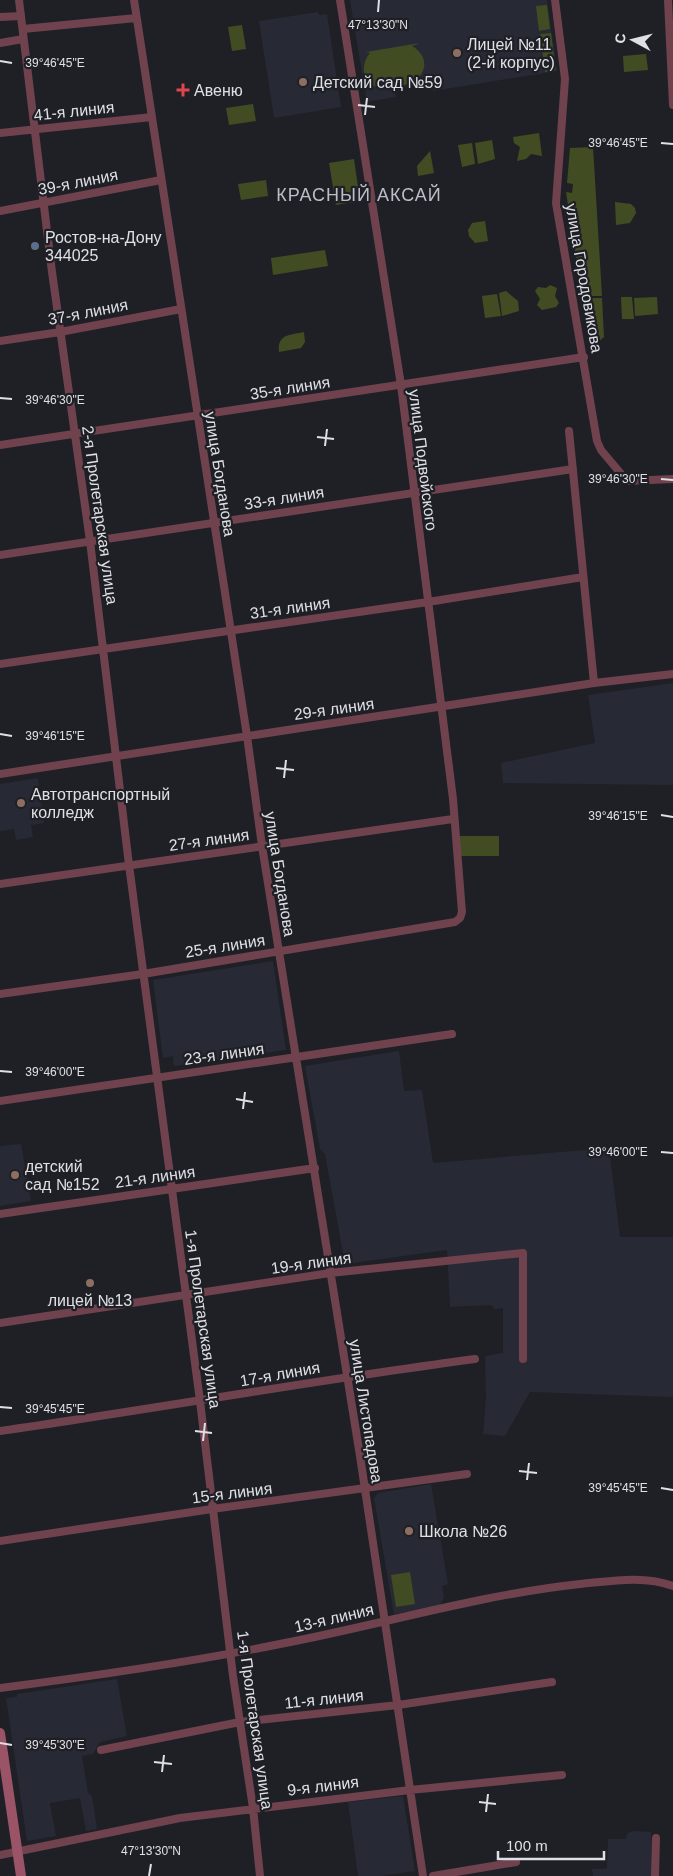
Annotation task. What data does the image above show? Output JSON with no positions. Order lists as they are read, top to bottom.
{
  "streets": {
    "street": [
      "41-я линия",
      "39-я линия",
      "улица Городовикова",
      "37-я линия",
      "35-я линия",
      "улица Подвойского",
      "улица Богданова",
      "33-я линия",
      "2-я Пролетарская улица",
      "31-я линия",
      "29-я линия",
      "27-я линия",
      "25-я линия",
      "23-я линия",
      "21-я линия",
      "19-я линия",
      "1-я Пролетарская улица",
      "17-я линия",
      "улица Листопадова",
      "15-я линия",
      "13-я линия",
      "11-я линия",
      "9-я линия"
    ]
  },
  "crossings": [
    ["41-я линия", "улица Богданова"],
    ["41-я линия", "2-я Пролетарская улица"],
    ["39-я линия", "улица Богданова"],
    ["39-я линия", "2-я Пролетарская улица"],
    ["улица Городовикова", "35-я линия"],
    ["37-я линия", "улица Богданова"],
    ["37-я линия", "2-я Пролетарская улица"],
    ["35-я линия", "улица Подвойского"],
    ["35-я линия", "улица Богданова"],
    ["35-я линия", "2-я Пролетарская улица"],
    ["улица Подвойского", "33-я линия"],
    ["улица Подвойского", "31-я линия"],
    ["улица Подвойского", "29-я линия"],
    ["улица Подвойского", "27-я линия"],
    ["улица Подвойского", "25-я линия"],
    ["улица Богданова", "33-я линия"],
    ["улица Богданова", "31-я линия"],
    ["улица Богданова", "29-я линия"],
    ["улица Богданова", "27-я линия"],
    ["улица Богданова", "25-я линия"],
    ["улица Богданова", "улица Листопадова"],
    ["33-я линия", "2-я Пролетарская улица"],
    ["2-я Пролетарская улица", "31-я линия"],
    ["2-я Пролетарская улица", "29-я линия"],
    ["2-я Пролетарская улица", "27-я линия"],
    ["2-я Пролетарская улица", "25-я линия"],
    ["2-я Пролетарская улица", "1-я Пролетарская улица"],
    ["25-я линия", "1-я Пролетарская улица"],
    ["25-я линия", "улица Листопадова"],
    ["23-я линия", "1-я Пролетарская улица"],
    ["23-я линия", "улица Листопадова"],
    ["21-я линия", "1-я Пролетарская улица"],
    ["21-я линия", "улица Листопадова"],
    ["19-я линия", "1-я Пролетарская улица"],
    ["19-я линия", "улица Листопадова"],
    ["1-я Пролетарская улица", "17-я линия"],
    ["1-я Пролетарская улица", "15-я линия"],
    ["1-я Пролетарская улица", "13-я линия"],
    ["1-я Пролетарская улица", "11-я линия"],
    ["1-я Пролетарская улица", "9-я линия"],
    ["17-я линия", "улица Листопадова"],
    ["улица Листопадова", "15-я линия"],
    ["улица Листопадова", "13-я линия"],
    ["улица Листопадова", "11-я линия"],
    ["улица Листопадова", "9-я линия"]
  ],
  "districts": ["КРАСНЫЙ АКСАЙ"],
  "places": {
    "other": [
      "Лицей №11 (2-й корпус)",
      "Детский сад №59",
      "Ростов-на-Дону 344025",
      "Автотранспортный колледж",
      "детский сад №152",
      "лицей №13",
      "Школа №26"
    ],
    "health": ["Авеню"]
  },
  "scale_bar": "100 m",
  "north": "left",
  "coordinates": [
    "47°13'30\"N",
    "39°46'45\"E",
    "39°46'30\"E",
    "39°46'15\"E",
    "39°46'00\"E",
    "39°45'45\"E",
    "39°45'30\"E"
  ]
}
